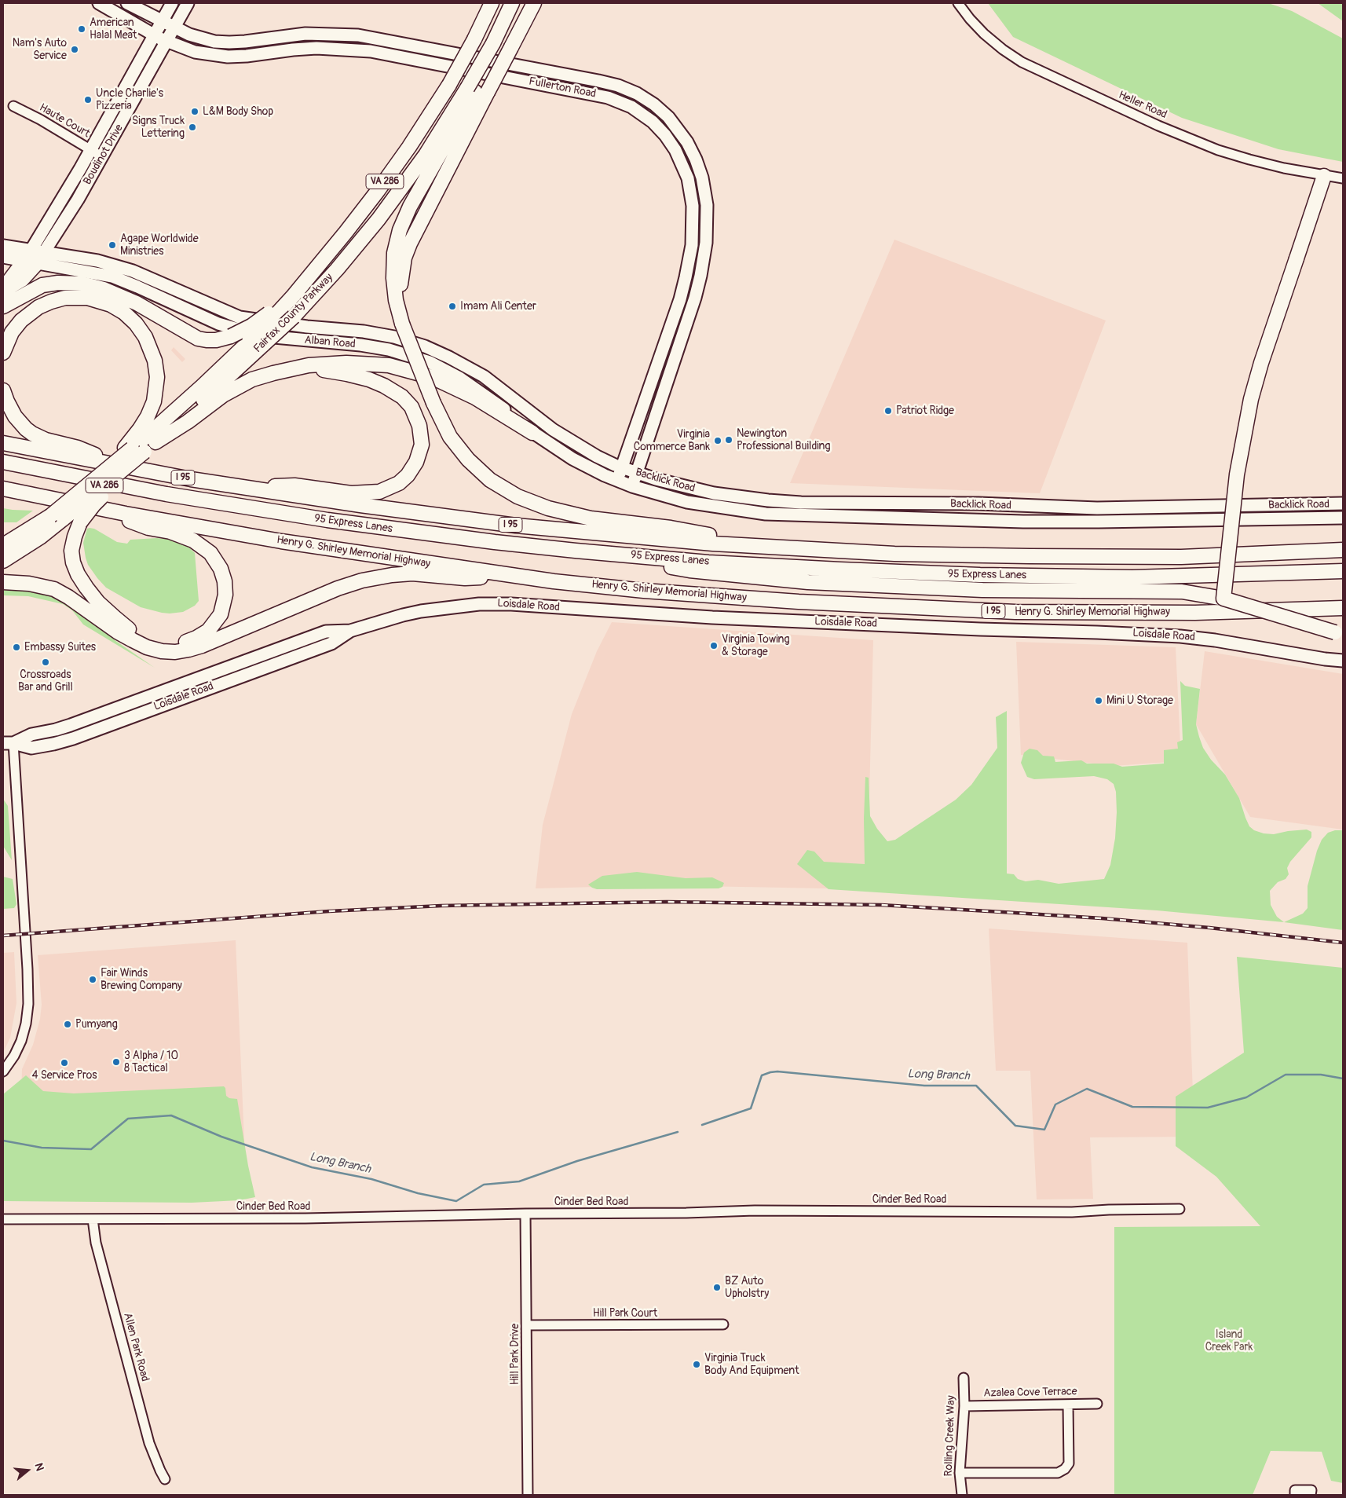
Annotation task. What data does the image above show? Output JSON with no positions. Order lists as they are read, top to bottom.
{
  "streets": {
    "highway": [
      "VA 286",
      "Fairfax County Parkway",
      "I 95",
      "95 Express Lanes",
      "Henry G. Shirley Memorial Highway"
    ],
    "main road": [
      "Fullerton Road",
      "Boudinot Drive",
      "Alban Road",
      "Backlick Road",
      "Loisdale Road"
    ],
    "street": [
      "Heller Road",
      "Haute Court",
      "Cinder Bed Road",
      "Hill Park Court",
      "Allen Park Road",
      "Hill Park Drive",
      "Azalea Cove Terrace",
      "Rolling Creek Way"
    ]
  },
  "crossings": [
    ["Fullerton Road", "Boudinot Drive"],
    ["Fullerton Road", "Alban Road"],
    ["Fullerton Road", "Backlick Road"],
    ["Haute Court", "Boudinot Drive"],
    ["Boudinot Drive", "Alban Road"],
    ["Fairfax County Parkway", "Alban Road"],
    ["Alban Road", "Backlick Road"],
    ["Cinder Bed Road", "Allen Park Road"],
    ["Cinder Bed Road", "Hill Park Drive"],
    ["Hill Park Court", "Hill Park Drive"],
    ["Azalea Cove Terrace", "Rolling Creek Way"]
  ],
  "water": ["Long Branch"],
  "parks": ["Island Creek Park"],
  "places": [
    "American Halal Meat",
    "Nam's Auto Service",
    "Uncle Charlie's Pizzeria",
    "L&M Body Shop",
    "Signs Truck Lettering",
    "Agape Worldwide Ministries",
    "Imam Ali Center",
    "Patriot Ridge",
    "Newington Professional Building",
    "Virginia Commerce Bank",
    "Virginia Towing & Storage",
    "Embassy Suites",
    "Crossroads Bar and Grill",
    "Mini U Storage",
    "Fair Winds Brewing Company",
    "Pumyang",
    "3 Alpha / 10 8 Tactical",
    "4 Service Pros",
    "BZ Auto Upholstry",
    "Virginia Truck Body And Equipment"
  ],
  "north": "right"
}
